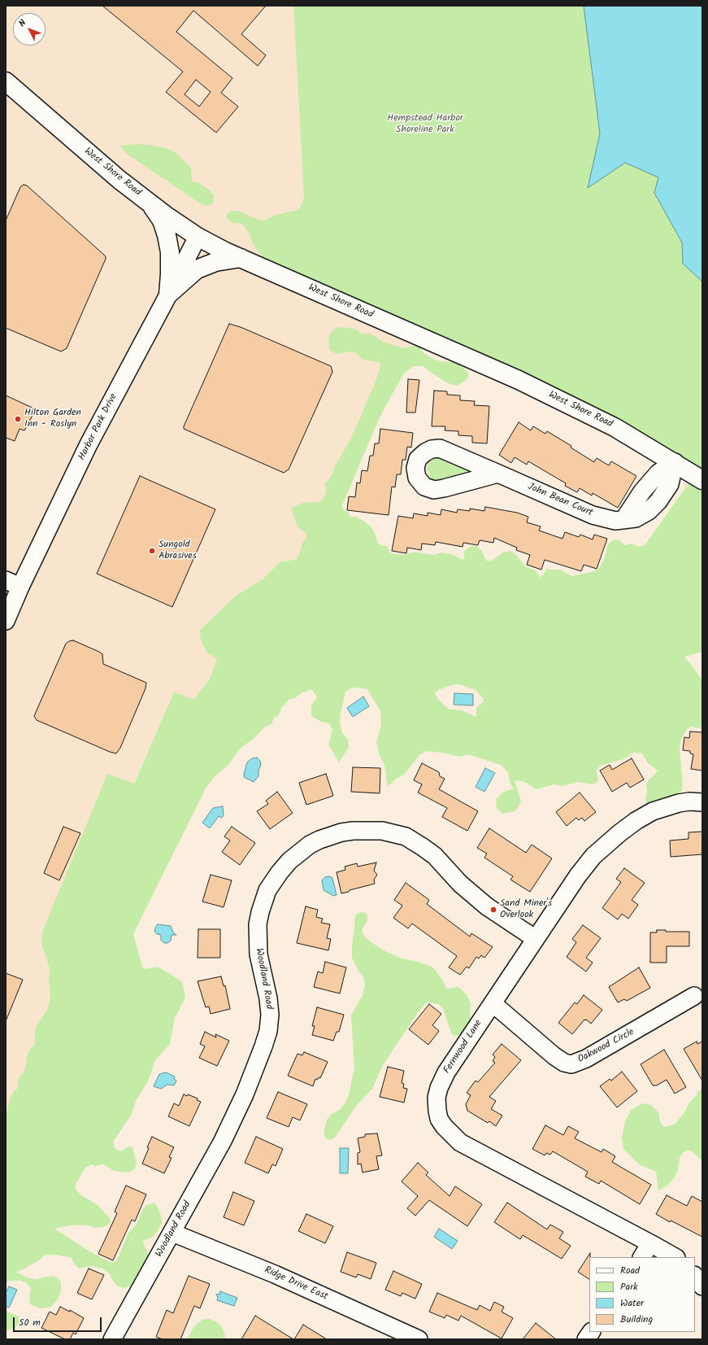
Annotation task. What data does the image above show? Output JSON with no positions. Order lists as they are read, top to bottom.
{
  "streets": {
    "main road": ["West Shore Road"],
    "street": [
      "Harbor Park Drive",
      "John Bean Court",
      "Woodland Road",
      "Oakwood Circle",
      "Fernwood Lane",
      "Ridge Drive East"
    ]
  },
  "crossings": [
    ["West Shore Road", "Harbor Park Drive"],
    ["West Shore Road", "John Bean Court"],
    ["Woodland Road", "Fernwood Lane"],
    ["Woodland Road", "Ridge Drive East"],
    ["Oakwood Circle", "Fernwood Lane"]
  ],
  "parks": ["Hempstead Harbor Shoreline Park"],
  "places": ["Hilton Garden Inn - Roslyn", "Sungold Abrasives", "Sand Miner's Overlook"],
  "legend": [
    "Road",
    "Park",
    "Water",
    "Building"
  ],
  "scale_bar": "50 m",
  "north": "top left"
}
